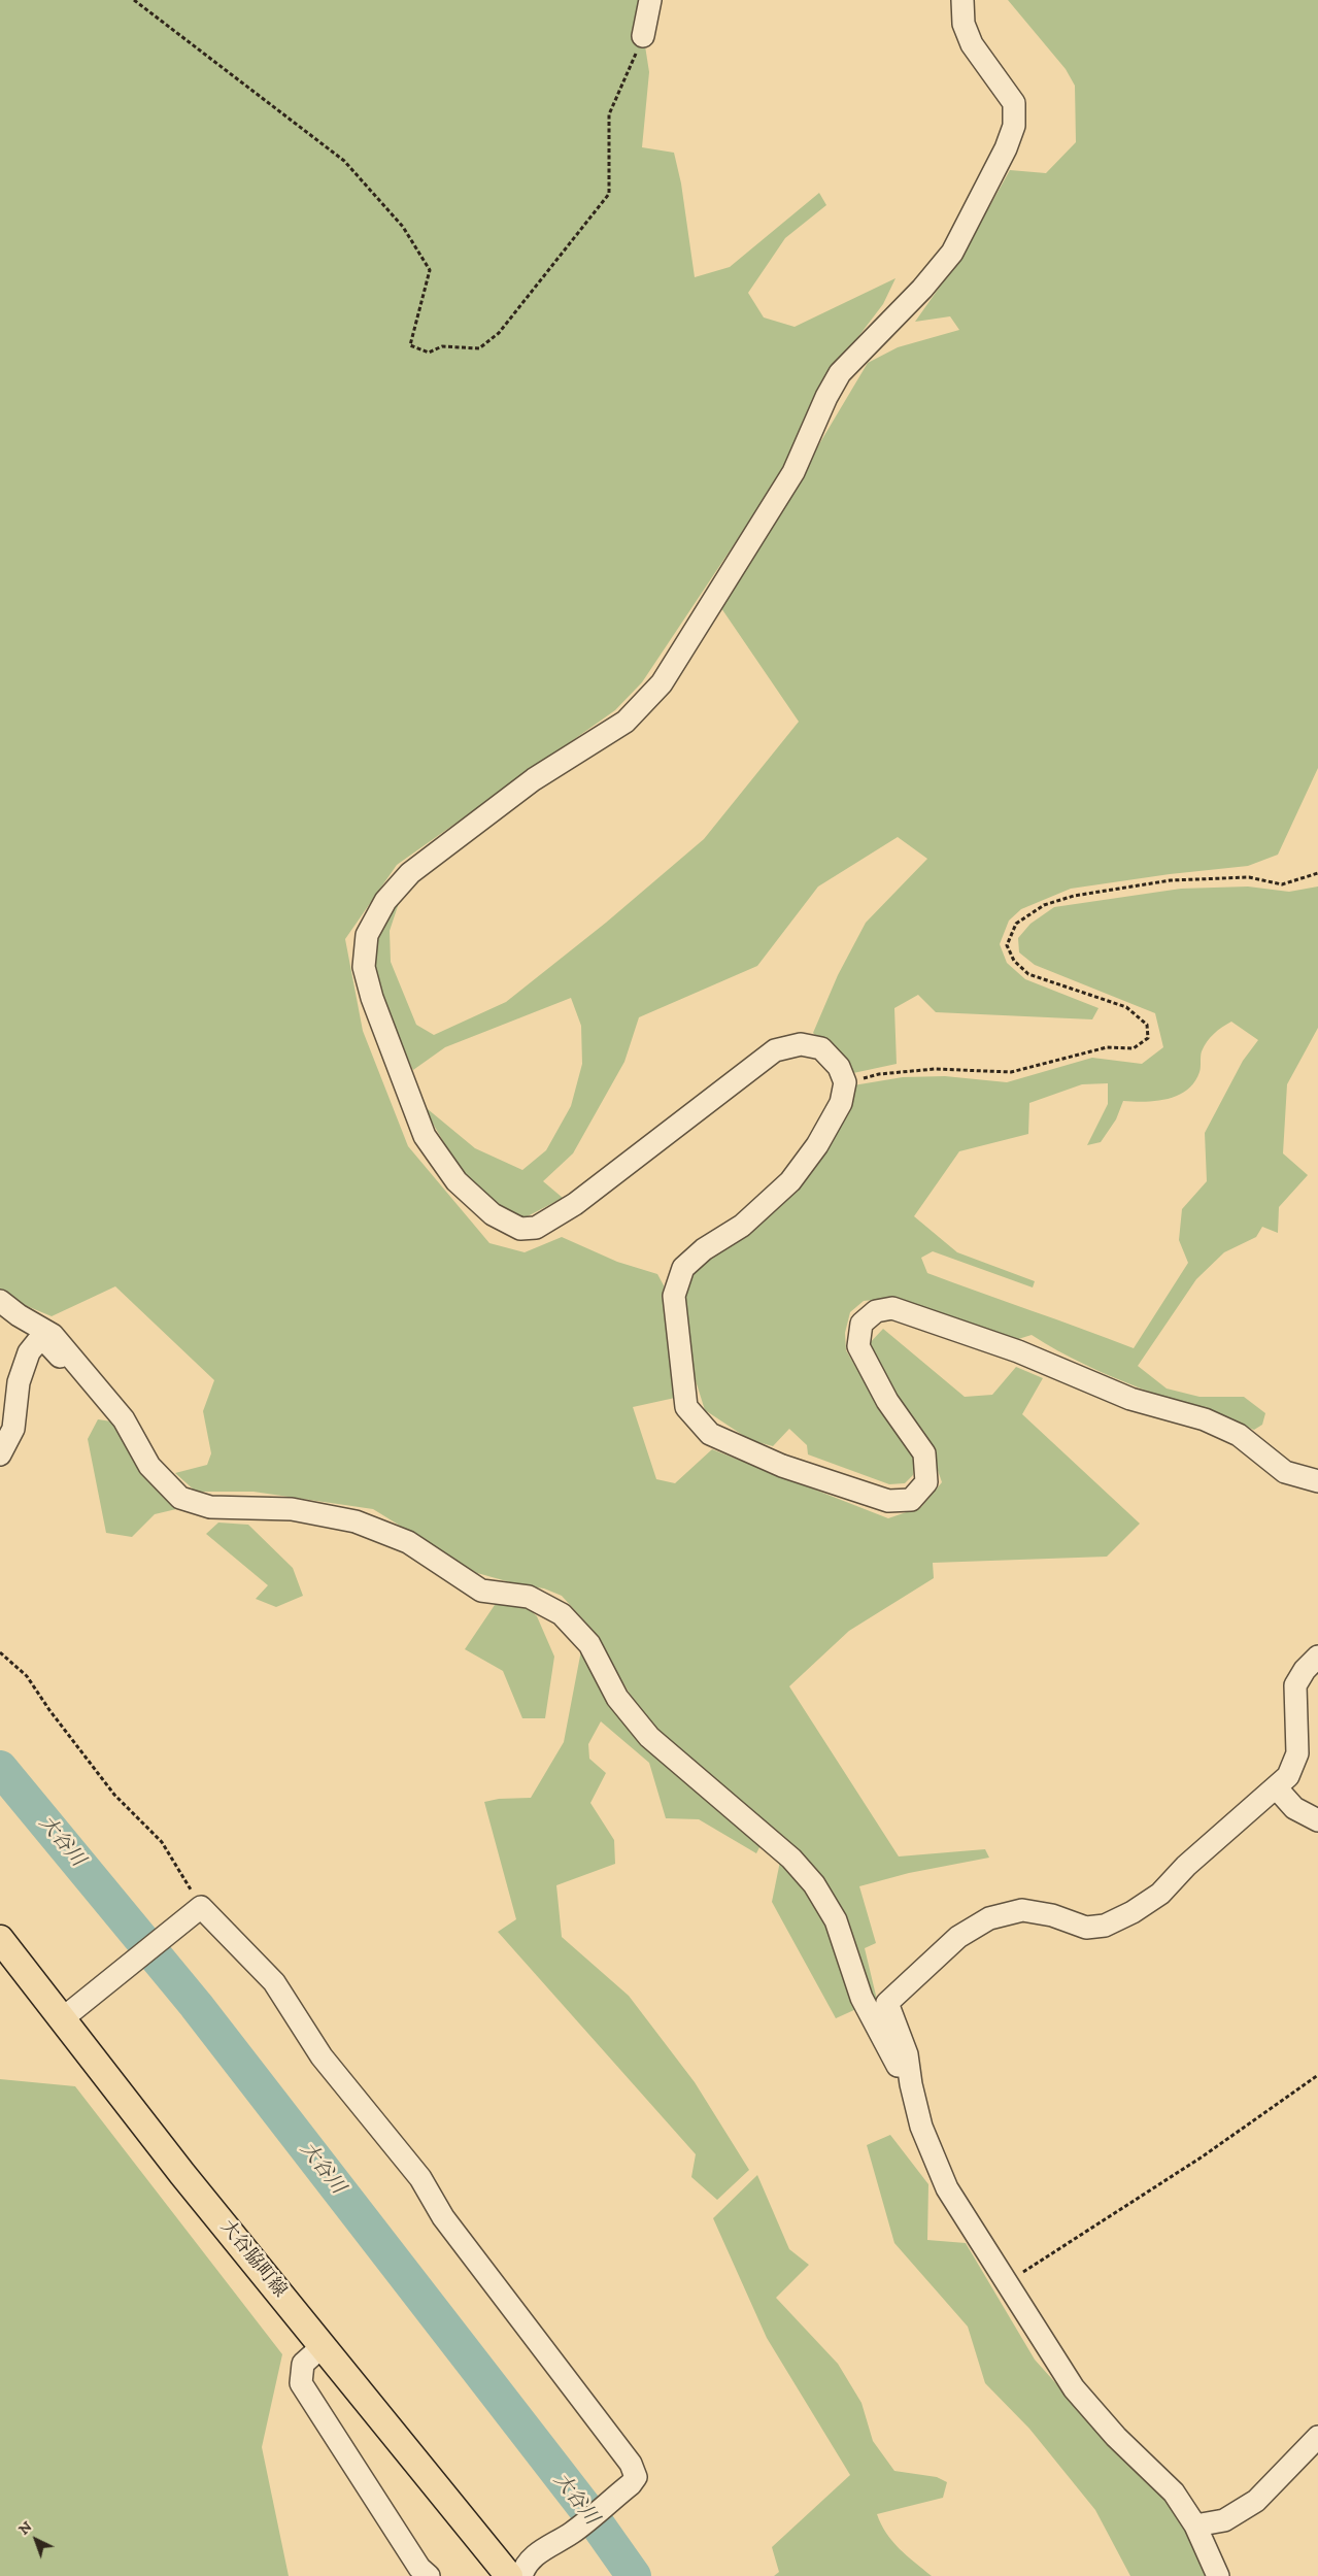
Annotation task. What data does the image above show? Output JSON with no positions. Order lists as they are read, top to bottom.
{
  "streets": {
    "main road": ["大谷脇町線"]
  },
  "water": ["大谷川"],
  "north": "top left"
}
